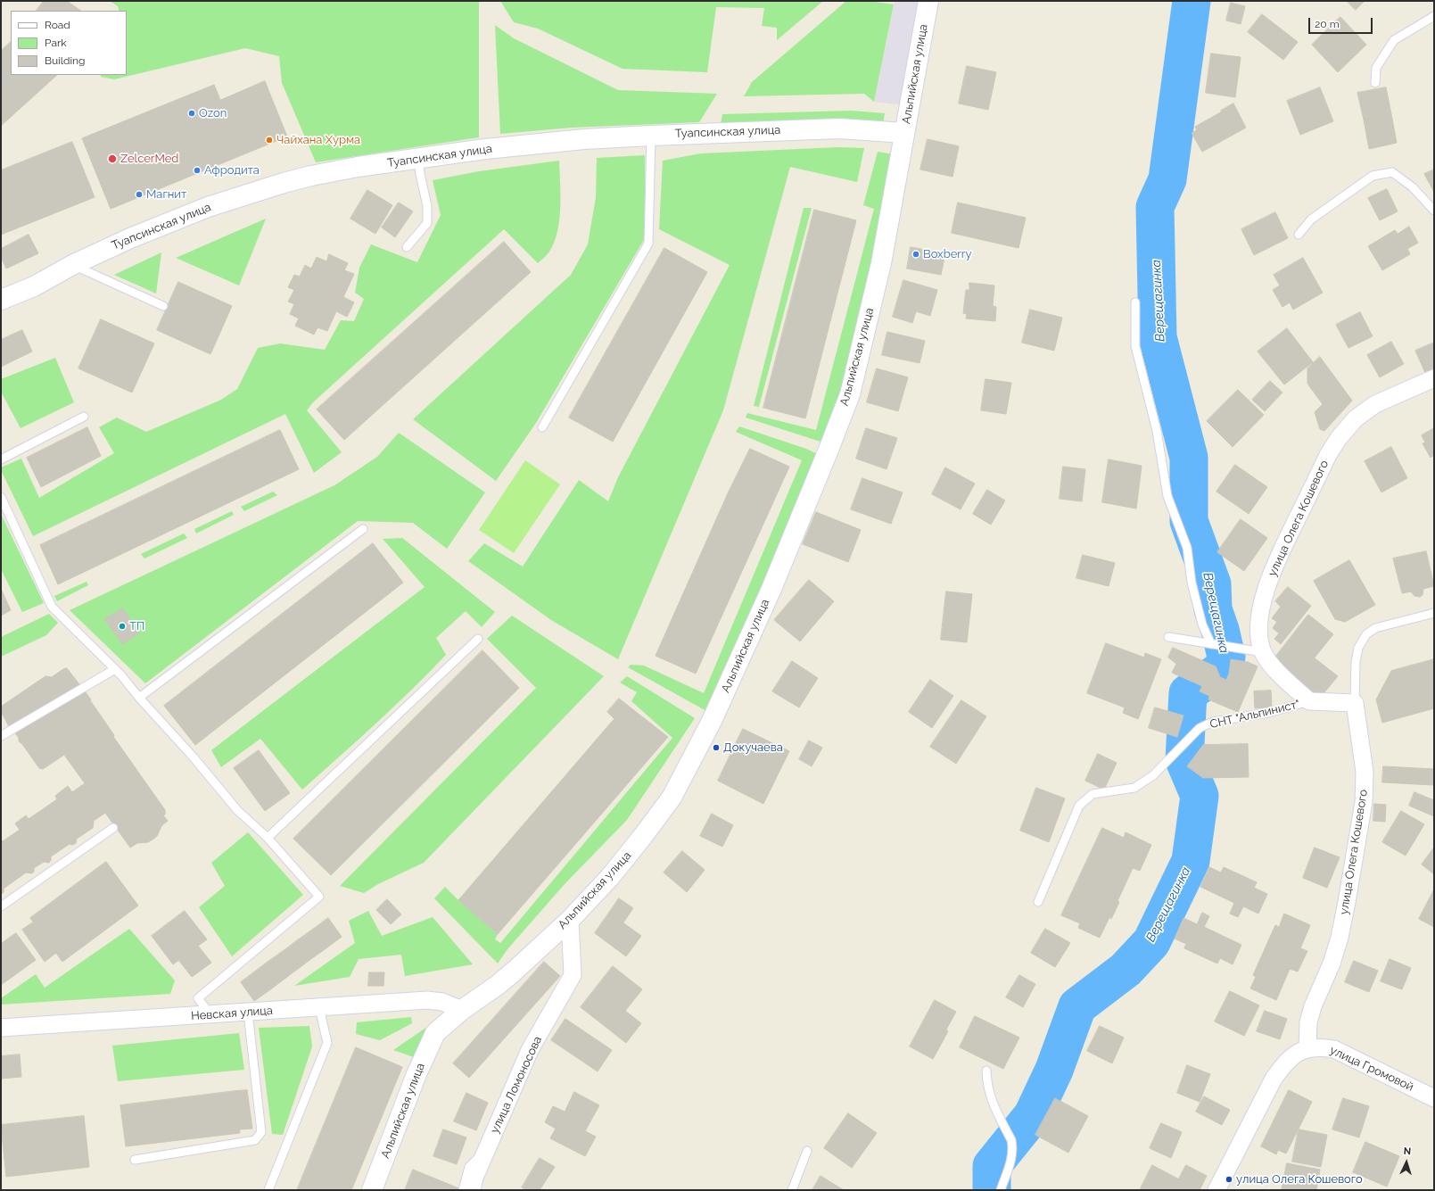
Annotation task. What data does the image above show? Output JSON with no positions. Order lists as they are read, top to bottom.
{
  "streets": {
    "street": [
      "Альпийская улица",
      "Туапсинская улица",
      "улица Олега Кошевого",
      "Невская улица",
      "улица Громовой",
      "улица Ломоносова"
    ],
    "lane": ["СНТ \"Альпинист\""]
  },
  "crossings": [
    ["Альпийская улица", "Туапсинская улица"],
    ["Альпийская улица", "Невская улица"],
    ["Альпийская улица", "улица Ломоносова"],
    ["улица Олега Кошевого", "СНТ \"Альпинист\""],
    ["улица Олега Кошевого", "улица Громовой"]
  ],
  "water": ["Верещагинка"],
  "places": [
    "Ozon",
    "Чайхана Хурма",
    "ZelcerMed",
    "Афродита",
    "Магнит",
    "Boxberry",
    "ТП",
    "Докучаева",
    "улица Олега Кошевого"
  ],
  "legend": ["Road", "Park", "Building"],
  "scale_bar": "20 m",
  "north": "top"
}
